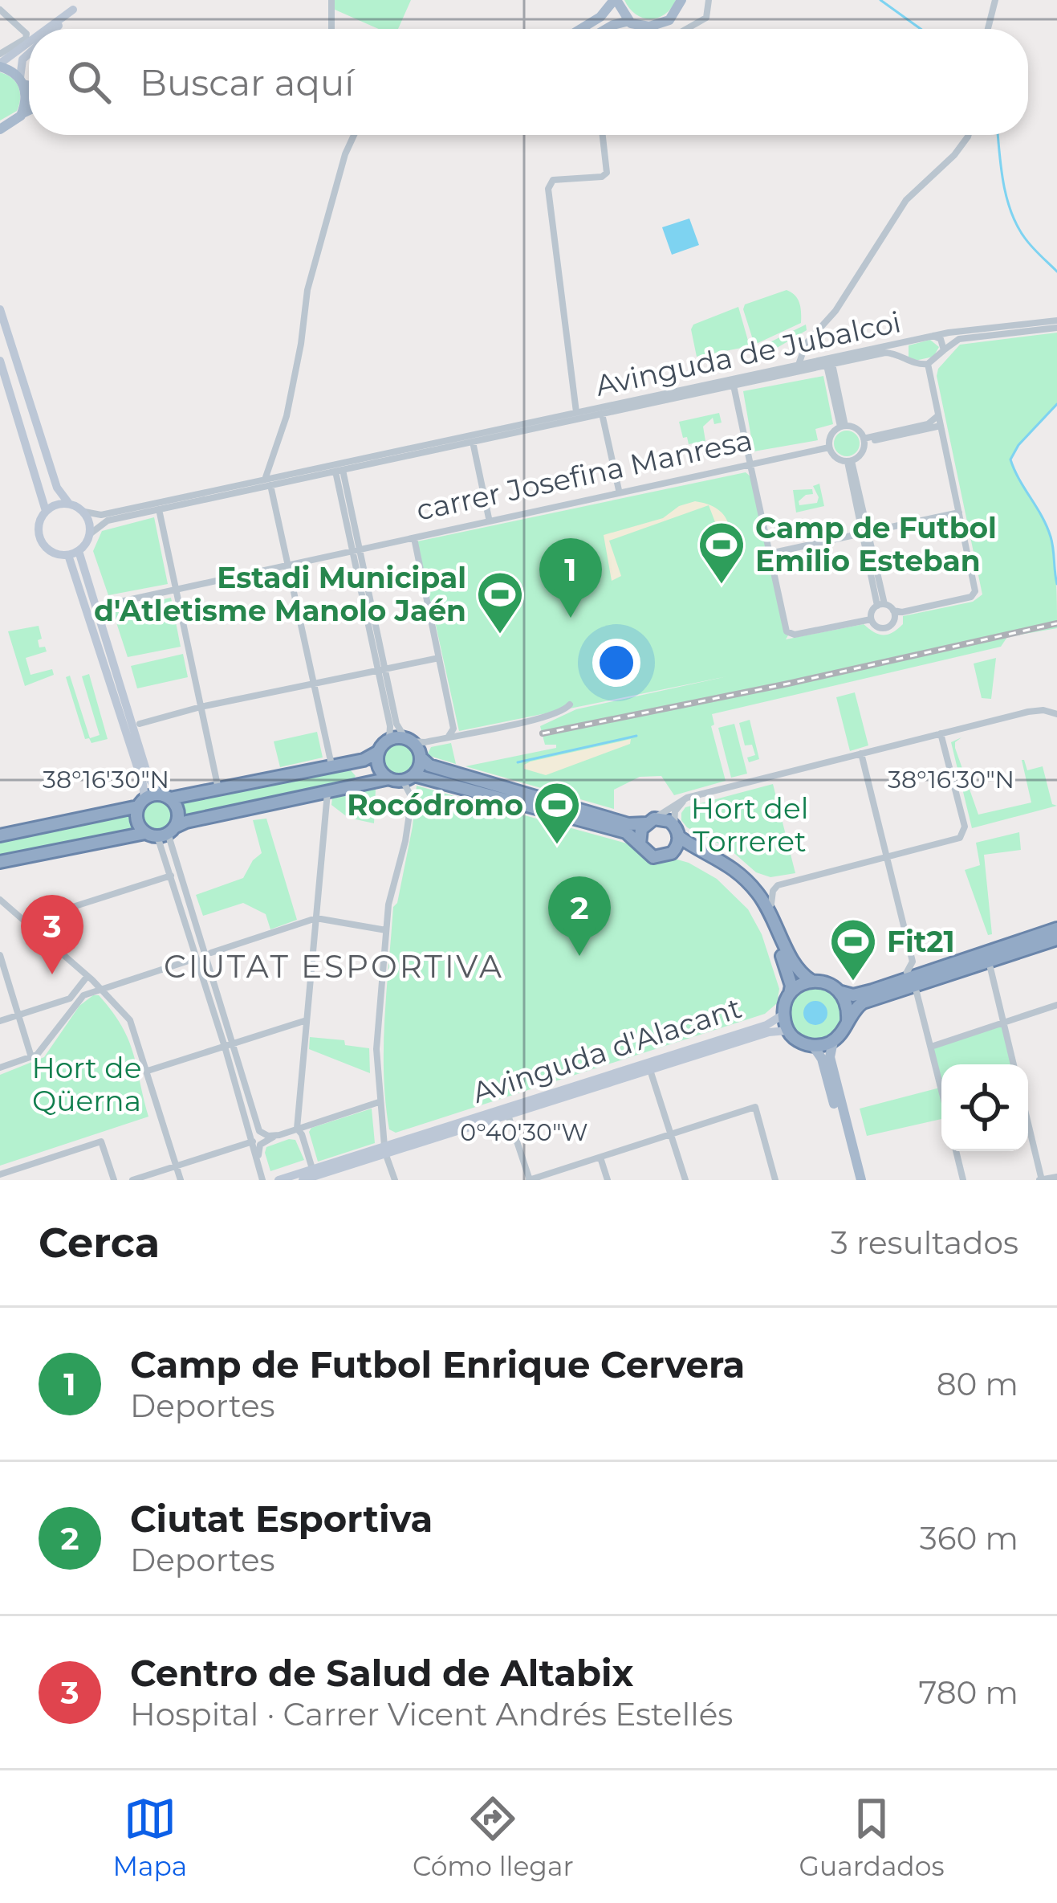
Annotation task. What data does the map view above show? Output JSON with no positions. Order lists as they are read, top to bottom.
{
  "streets": {
    "main road": ["Avinguda d'Alacant"],
    "street": ["Avinguda de Jubalcoi", "carrer Josefina Manresa"]
  },
  "districts": ["CIUTAT ESPORTIVA"],
  "parks": ["Hort del Torreret", "Hort de Qüerna"],
  "places": {
    "sports": [
      "Camp de Futbol Emilio Esteban",
      "Estadi Municipal d'Atletisme Manolo Jaén",
      "Rocódromo",
      "Fit21"
    ]
  },
  "page": {
    "search": "Buscar aquí",
    "pins": ["1", "2", "3"],
    "heading": ["Cerca", "3 resultados"],
    "list": [
      {
        "mark": "1",
        "name": "Camp de Futbol Enrique Cervera",
        "note": "Deportes",
        "value": "80 m"
      },
      {
        "mark": "2",
        "name": "Ciutat Esportiva",
        "note": "Deportes",
        "value": "360 m"
      },
      {
        "mark": "3",
        "name": "Centro de Salud de Altabix",
        "note": "Hospital · Carrer Vicent Andrés Estellés",
        "value": "780 m"
      }
    ],
    "nav": ["Mapa", "Cómo llegar", "Guardados"]
  },
  "coordinates": ["38°16'30\"N", "0°40'30\"W"]
}
